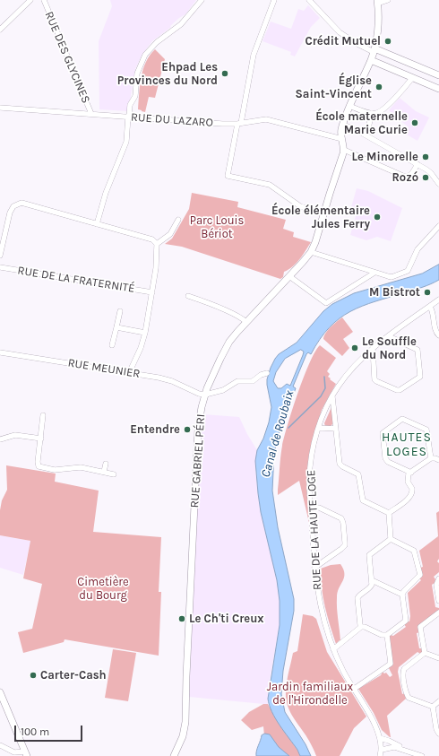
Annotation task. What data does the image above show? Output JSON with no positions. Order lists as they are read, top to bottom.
{
  "streets": {
    "main road": ["RUE GABRIEL PÉRI"],
    "street": [
      "RUE DES GLYCINES",
      "RUE DU LAZARO",
      "RUE DE LA FRATERNITÉ",
      "RUE MEUNIER",
      "RUE DE LA HAUTE LOGE"
    ]
  },
  "crossings": [
    ["RUE DES GLYCINES", "RUE DU LAZARO"],
    ["RUE DU LAZARO", "RUE GABRIEL PÉRI"],
    ["RUE MEUNIER", "RUE GABRIEL PÉRI"]
  ],
  "districts": ["HAUTES LOGES"],
  "water": ["Canal de Roubaix"],
  "parks": ["Parc Louis Bériot", "Cimetière du Bourg", "Jardin familiaux de l'Hirondelle"],
  "places": [
    "Crédit Mutuel",
    "Ehpad Les Provinces du Nord",
    "Église Saint-Vincent",
    "École maternelle Marie Curie",
    "Le Minorelle",
    "Rozó",
    "École élémentaire Jules Ferry",
    "M Bistrot",
    "Le Souffle du Nord",
    "Entendre",
    "Le Ch'ti Creux",
    "Carter-Cash"
  ],
  "scale_bar": "100 m"
}
